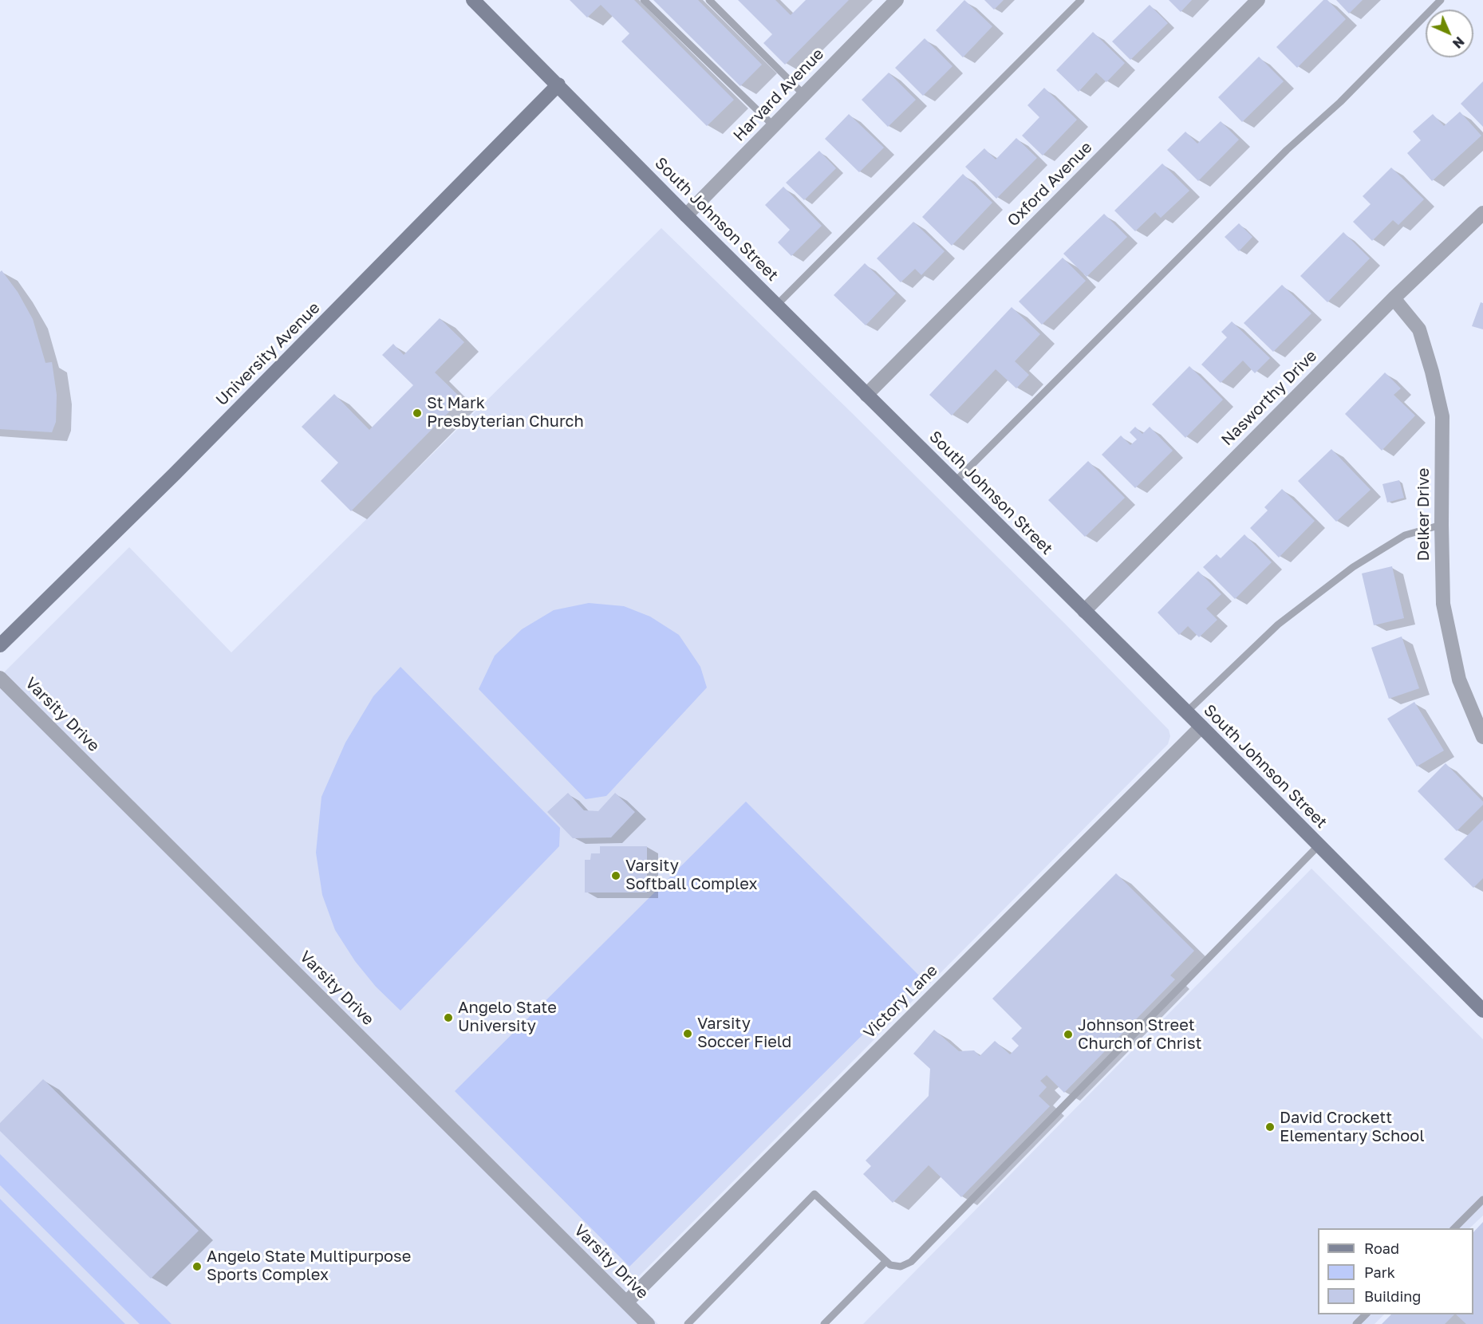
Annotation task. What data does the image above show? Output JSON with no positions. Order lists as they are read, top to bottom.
{
  "streets": {
    "main road": ["South Johnson Street", "University Avenue"],
    "street": [
      "Harvard Avenue",
      "Oxford Avenue",
      "Nasworthy Drive",
      "Delker Drive",
      "Varsity Drive",
      "Victory Lane"
    ]
  },
  "crossings": [
    ["Harvard Avenue", "South Johnson Street"],
    ["Oxford Avenue", "South Johnson Street"],
    ["South Johnson Street", "University Avenue"],
    ["South Johnson Street", "Nasworthy Drive"],
    ["South Johnson Street", "Victory Lane"],
    ["Nasworthy Drive", "Delker Drive"],
    ["Varsity Drive", "Victory Lane"]
  ],
  "places": [
    "St Mark Presbyterian Church",
    "Varsity Softball Complex",
    "Angelo State University",
    "Varsity Soccer Field",
    "Johnson Street Church of Christ",
    "David Crockett Elementary School",
    "Angelo State Multipurpose Sports Complex"
  ],
  "legend": ["Road", "Park", "Building"],
  "north": "bottom right"
}
